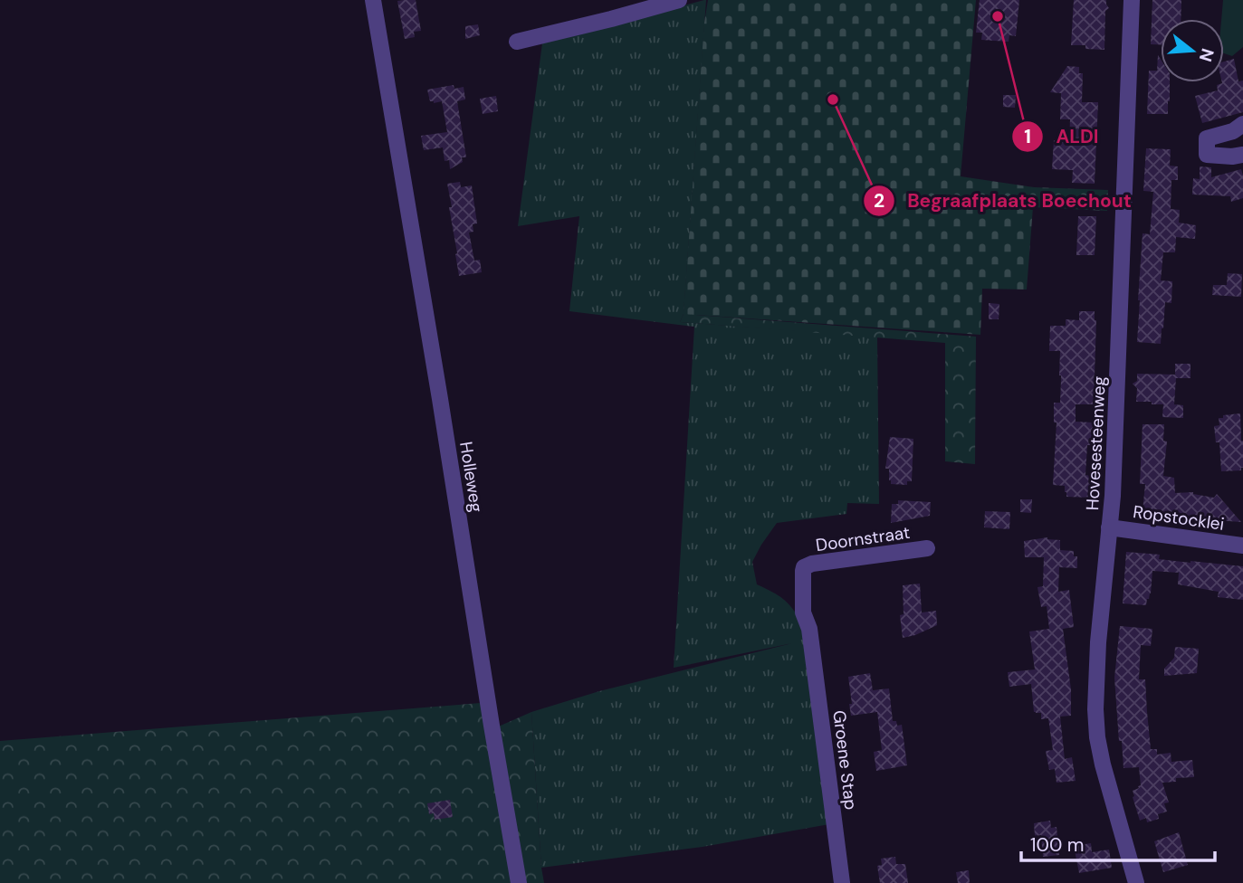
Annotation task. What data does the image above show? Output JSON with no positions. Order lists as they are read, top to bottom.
{
  "streets": {
    "street": [
      "Hovesesteenweg",
      "Holleweg",
      "Ropstocklei",
      "Doornstraat",
      "Groene Stap"
    ]
  },
  "crossings": [
    ["Hovesesteenweg", "Ropstocklei"],
    ["Doornstraat", "Groene Stap"]
  ],
  "places": ["ALDI", "Begraafplaats Boechout"],
  "scale_bar": "100 m",
  "north": "right"
}
